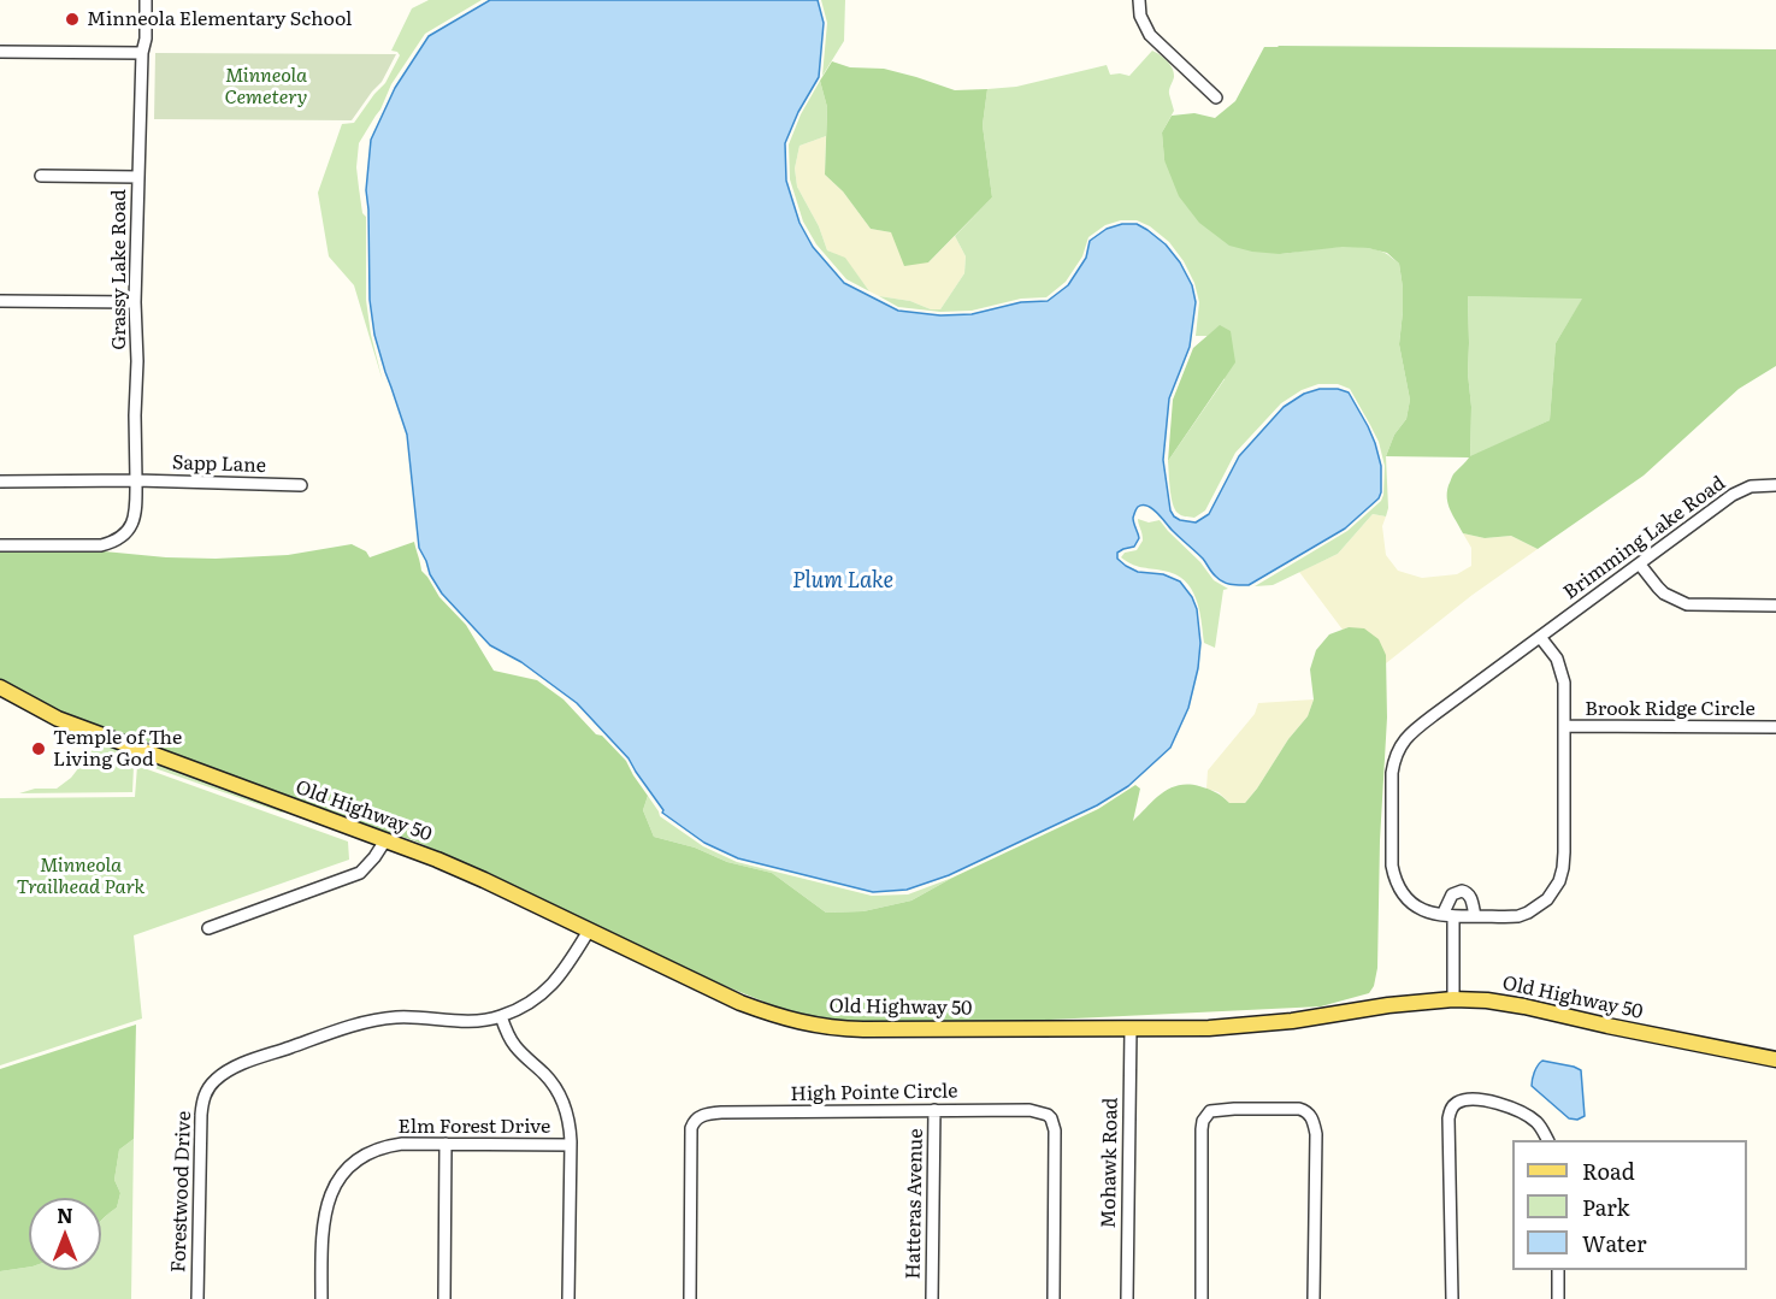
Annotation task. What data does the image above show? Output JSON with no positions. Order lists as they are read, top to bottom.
{
  "streets": {
    "main road": ["Old Highway 50"],
    "street": [
      "Grassy Lake Road",
      "Sapp Lane",
      "Brimming Lake Road",
      "Brook Ridge Circle",
      "High Pointe Circle",
      "Elm Forest Drive",
      "Mohawk Road",
      "Forestwood Drive",
      "Hatteras Avenue"
    ]
  },
  "crossings": [
    ["Grassy Lake Road", "Sapp Lane"],
    ["Brimming Lake Road", "Brook Ridge Circle"],
    ["Old Highway 50", "Mohawk Road"],
    ["Old Highway 50", "Forestwood Drive"],
    ["High Pointe Circle", "Hatteras Avenue"]
  ],
  "water": ["Plum Lake"],
  "parks": ["Minneola Cemetery", "Minneola Trailhead Park"],
  "places": ["Minneola Elementary School", "Temple of The Living God"],
  "legend": ["Road", "Park", "Water"],
  "north": "top"
}
